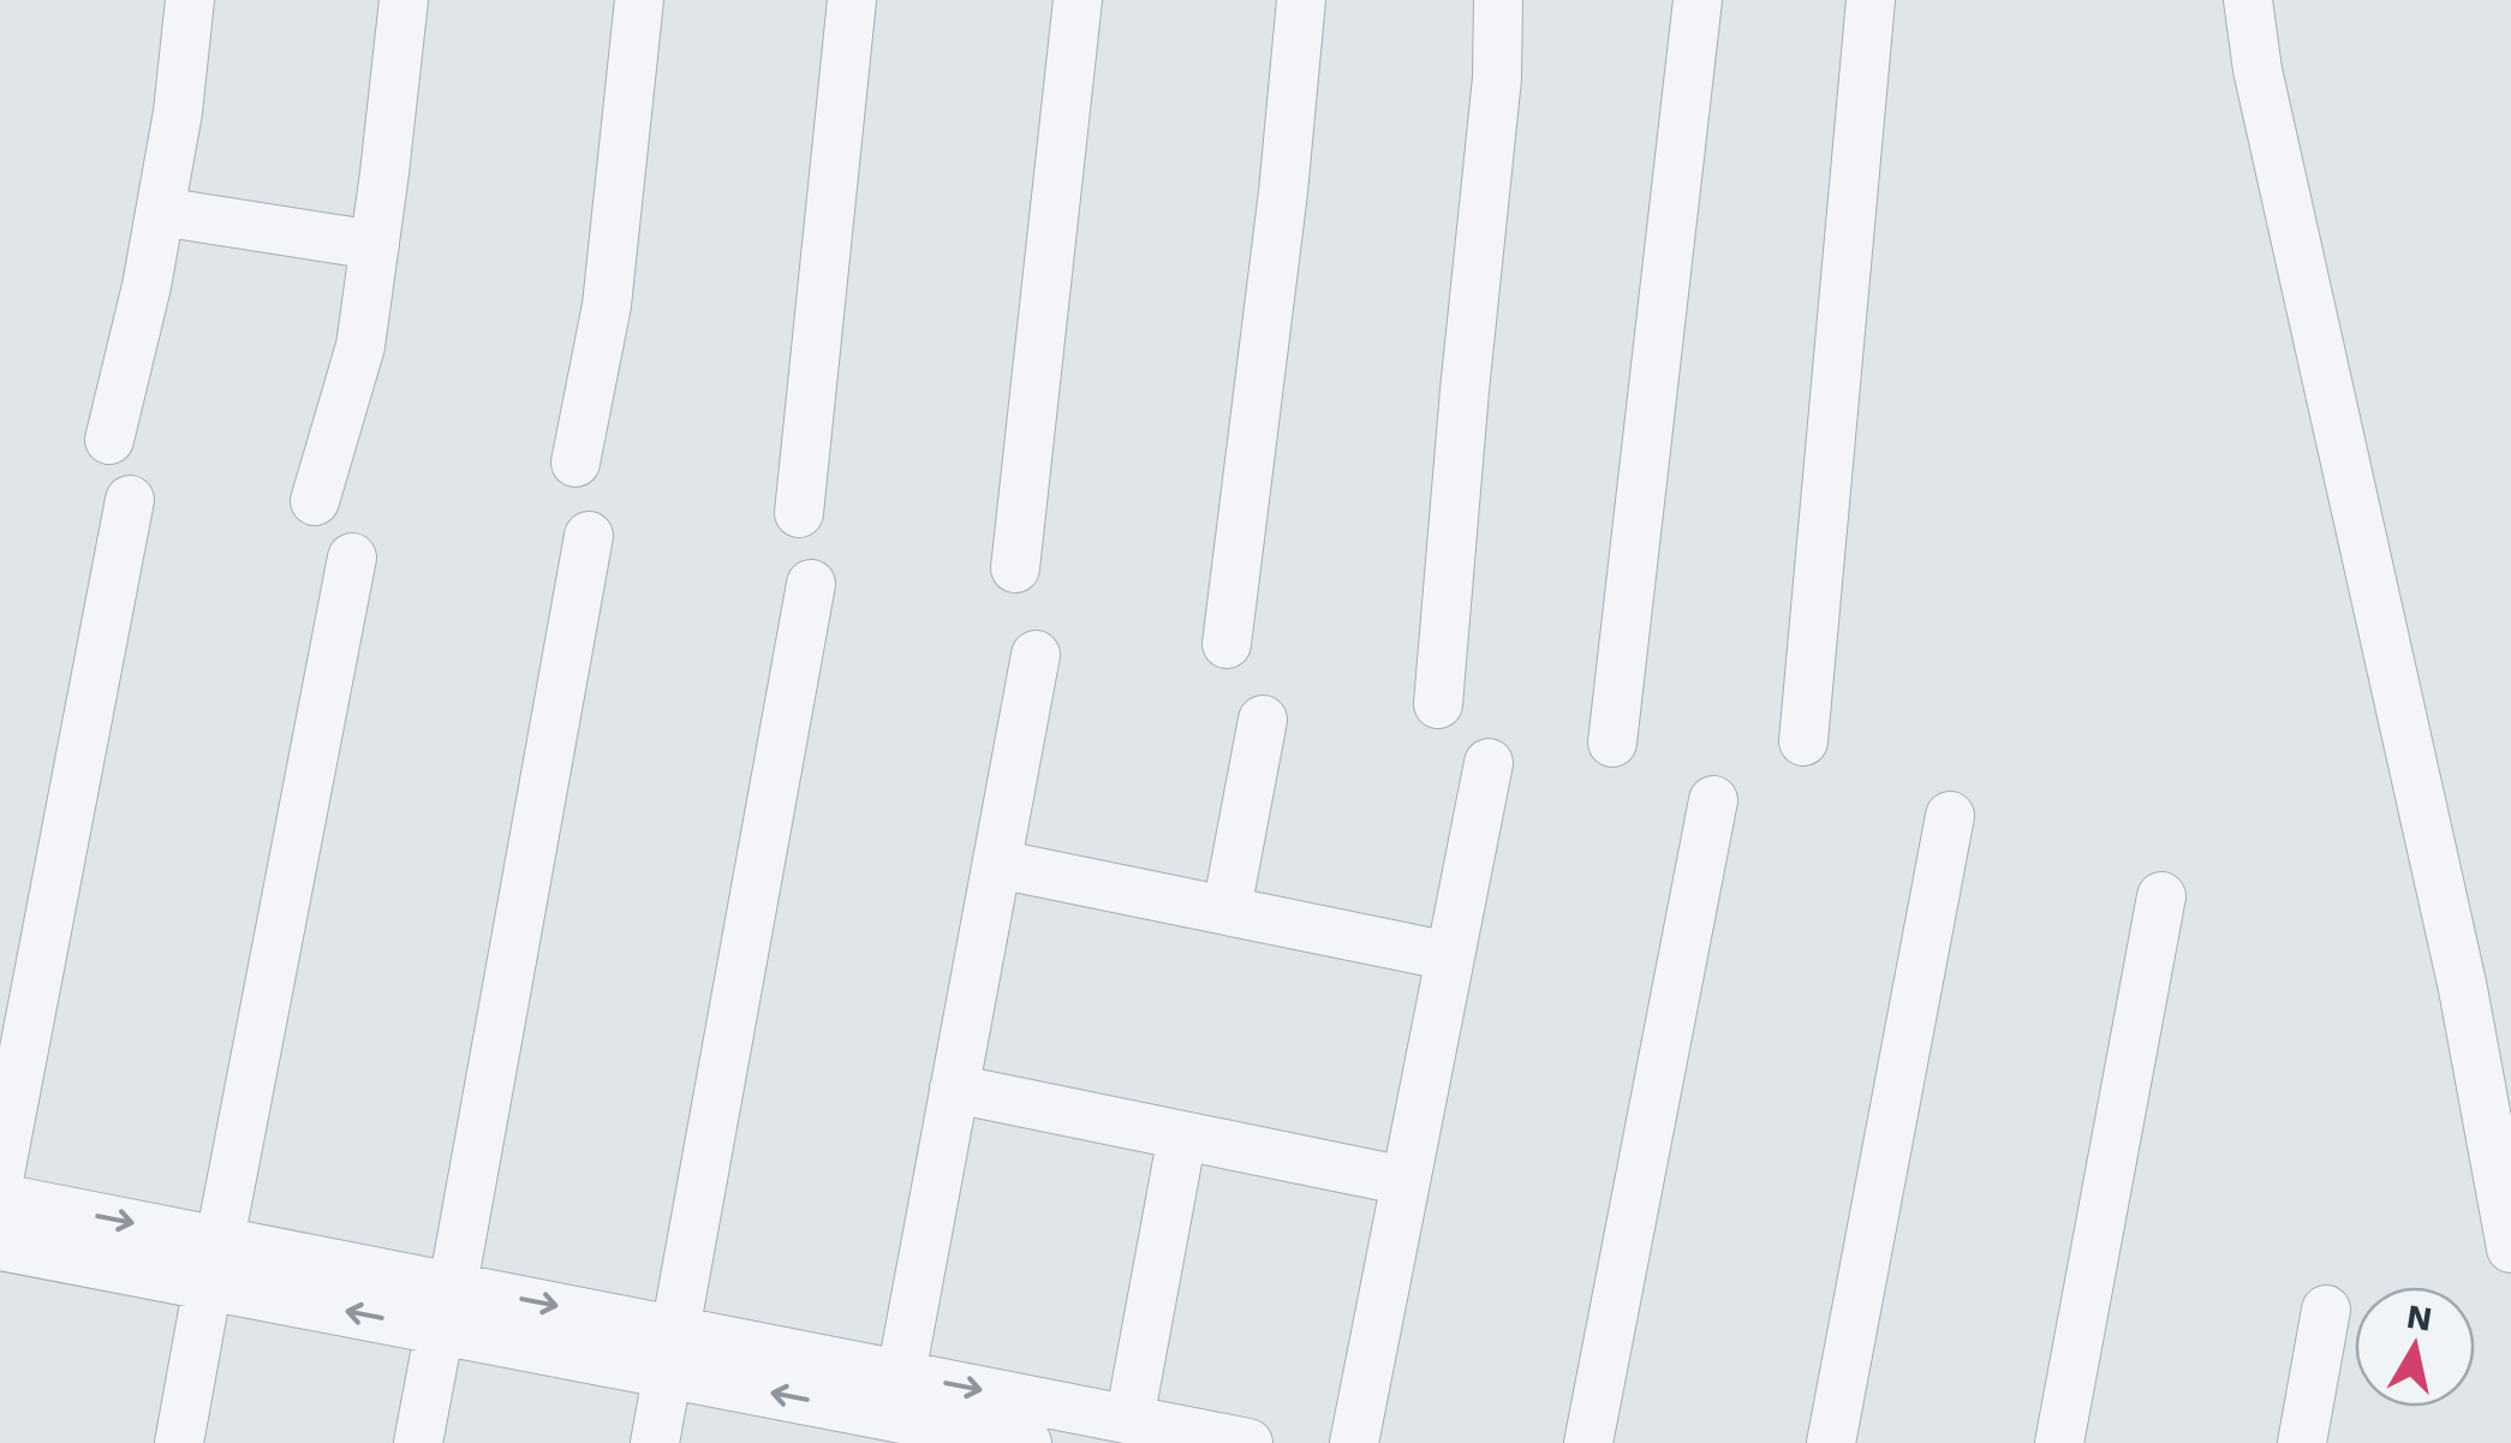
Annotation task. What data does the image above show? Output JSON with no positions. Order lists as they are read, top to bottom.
{
  "north": "top"
}
